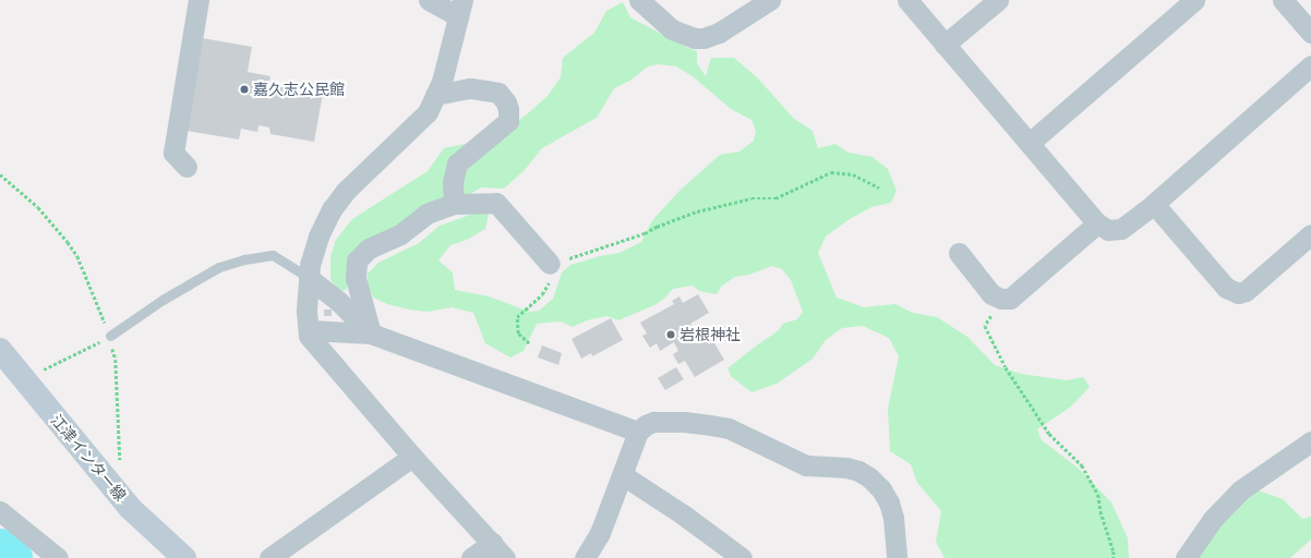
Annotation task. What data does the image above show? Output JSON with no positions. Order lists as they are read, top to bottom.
{
  "streets": {
    "main road": ["江津インター線"]
  },
  "places": ["嘉久志公民館", "岩根神社"]
}
